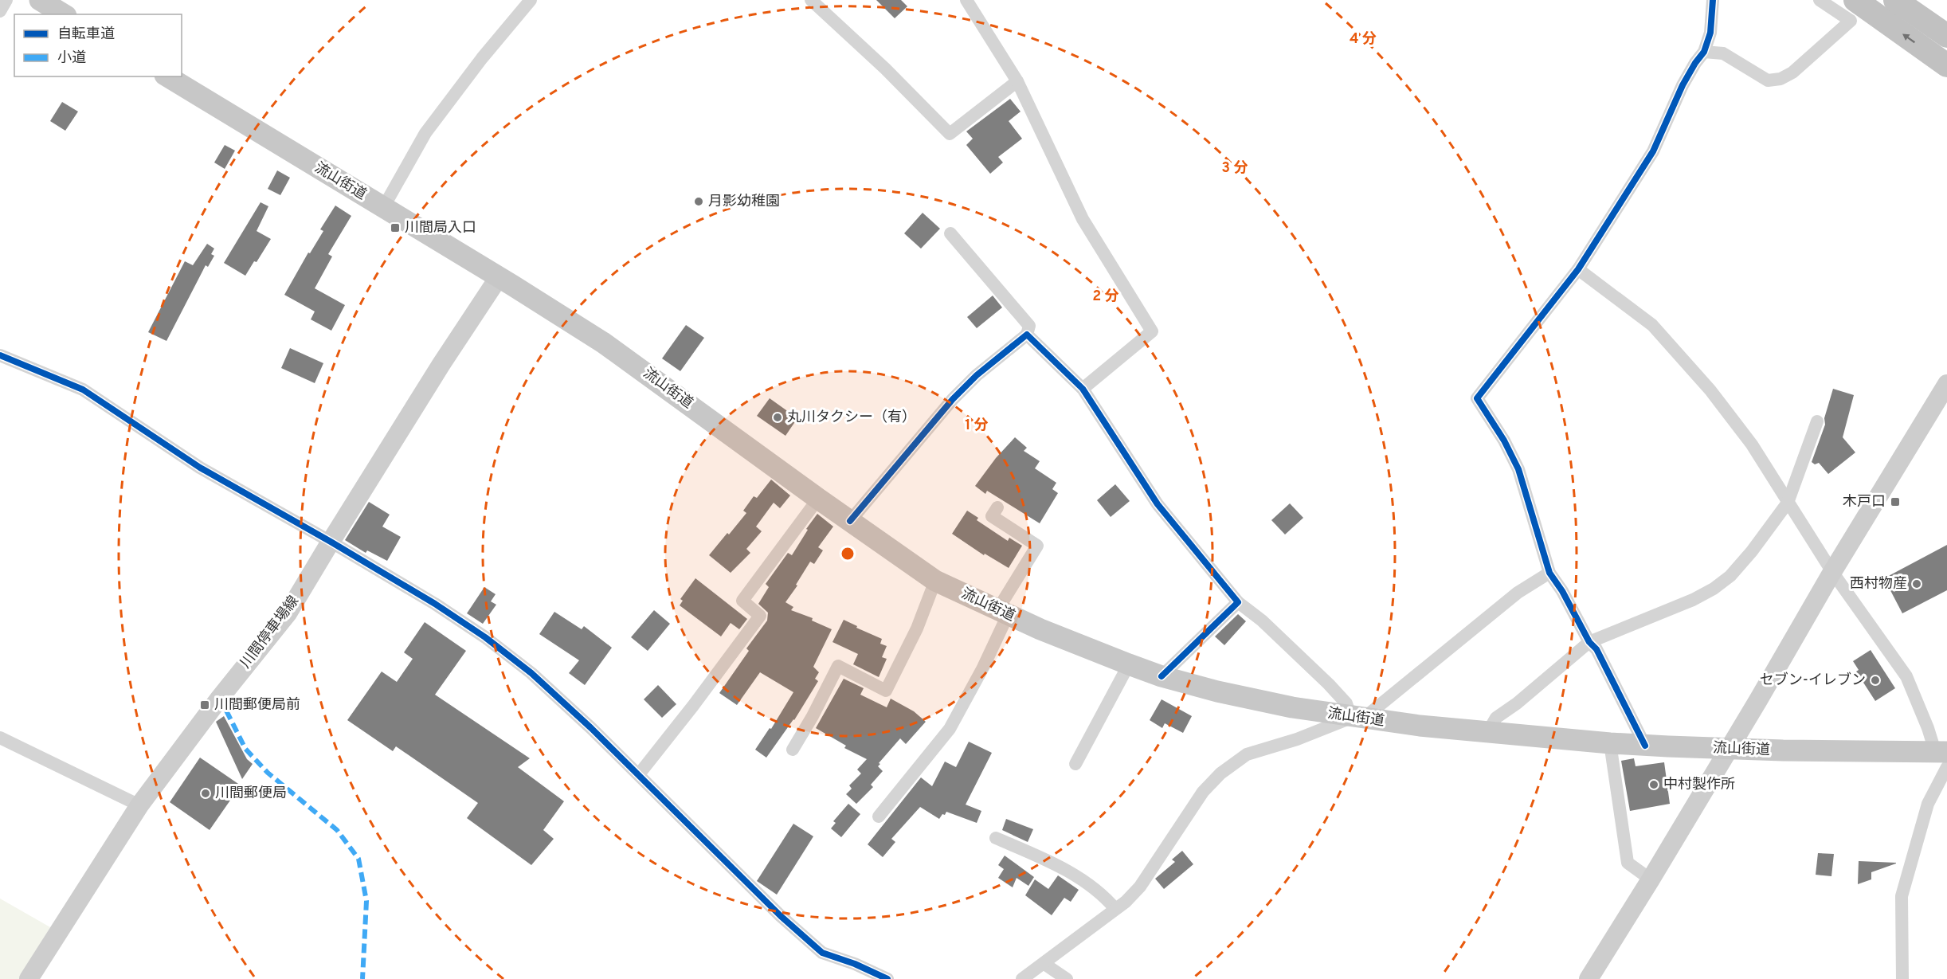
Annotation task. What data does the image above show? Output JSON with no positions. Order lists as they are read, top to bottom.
{
  "streets": {
    "main road": ["流山街道", "川間停車場線"]
  },
  "crossings": [
    ["流山街道", "川間停車場線"]
  ],
  "places": {
    "other": [
      "月影幼稚園",
      "丸川タクシー（有）",
      "西村物産",
      "セブン-イレブン",
      "中村製作所",
      "川間郵便局"
    ],
    "transit": ["川間局入口", "木戸口", "川間郵便局前"]
  },
  "legend": ["自転車道", "小道"],
  "rings": [
    "4 分",
    "3 分",
    "2 分",
    "1 分"
  ]
}
